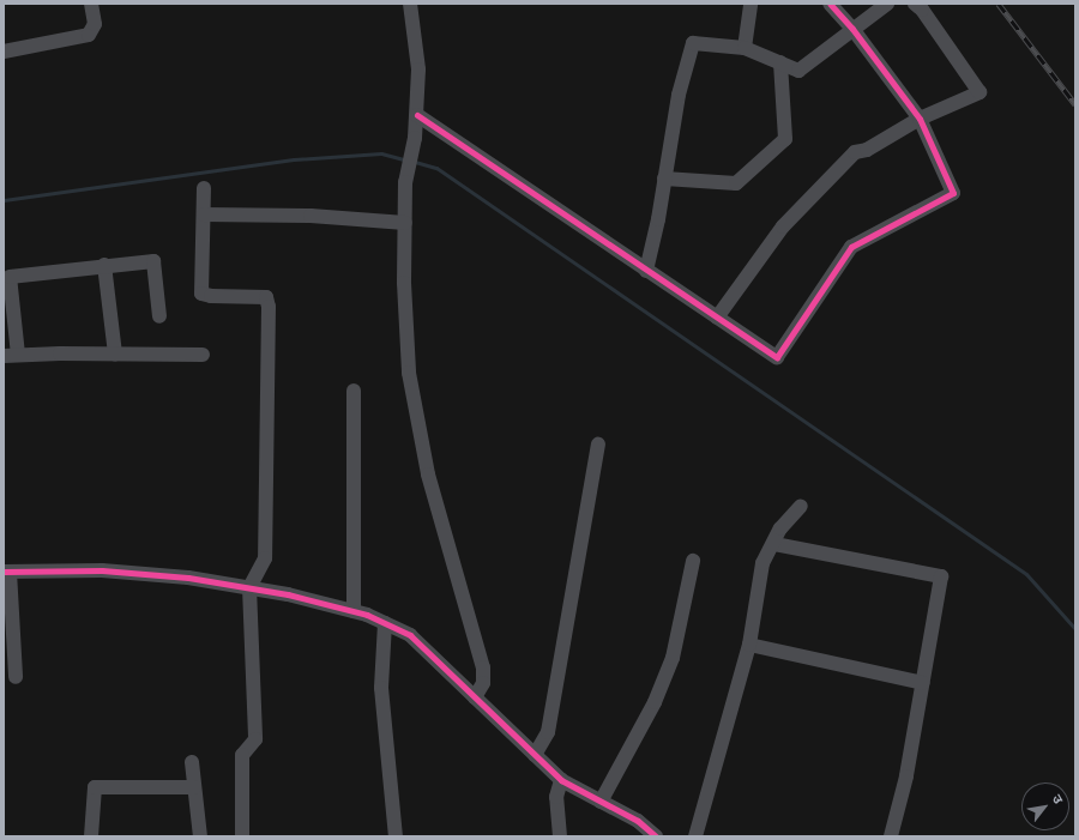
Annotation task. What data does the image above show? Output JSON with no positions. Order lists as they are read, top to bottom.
{
  "north": "top right"
}
